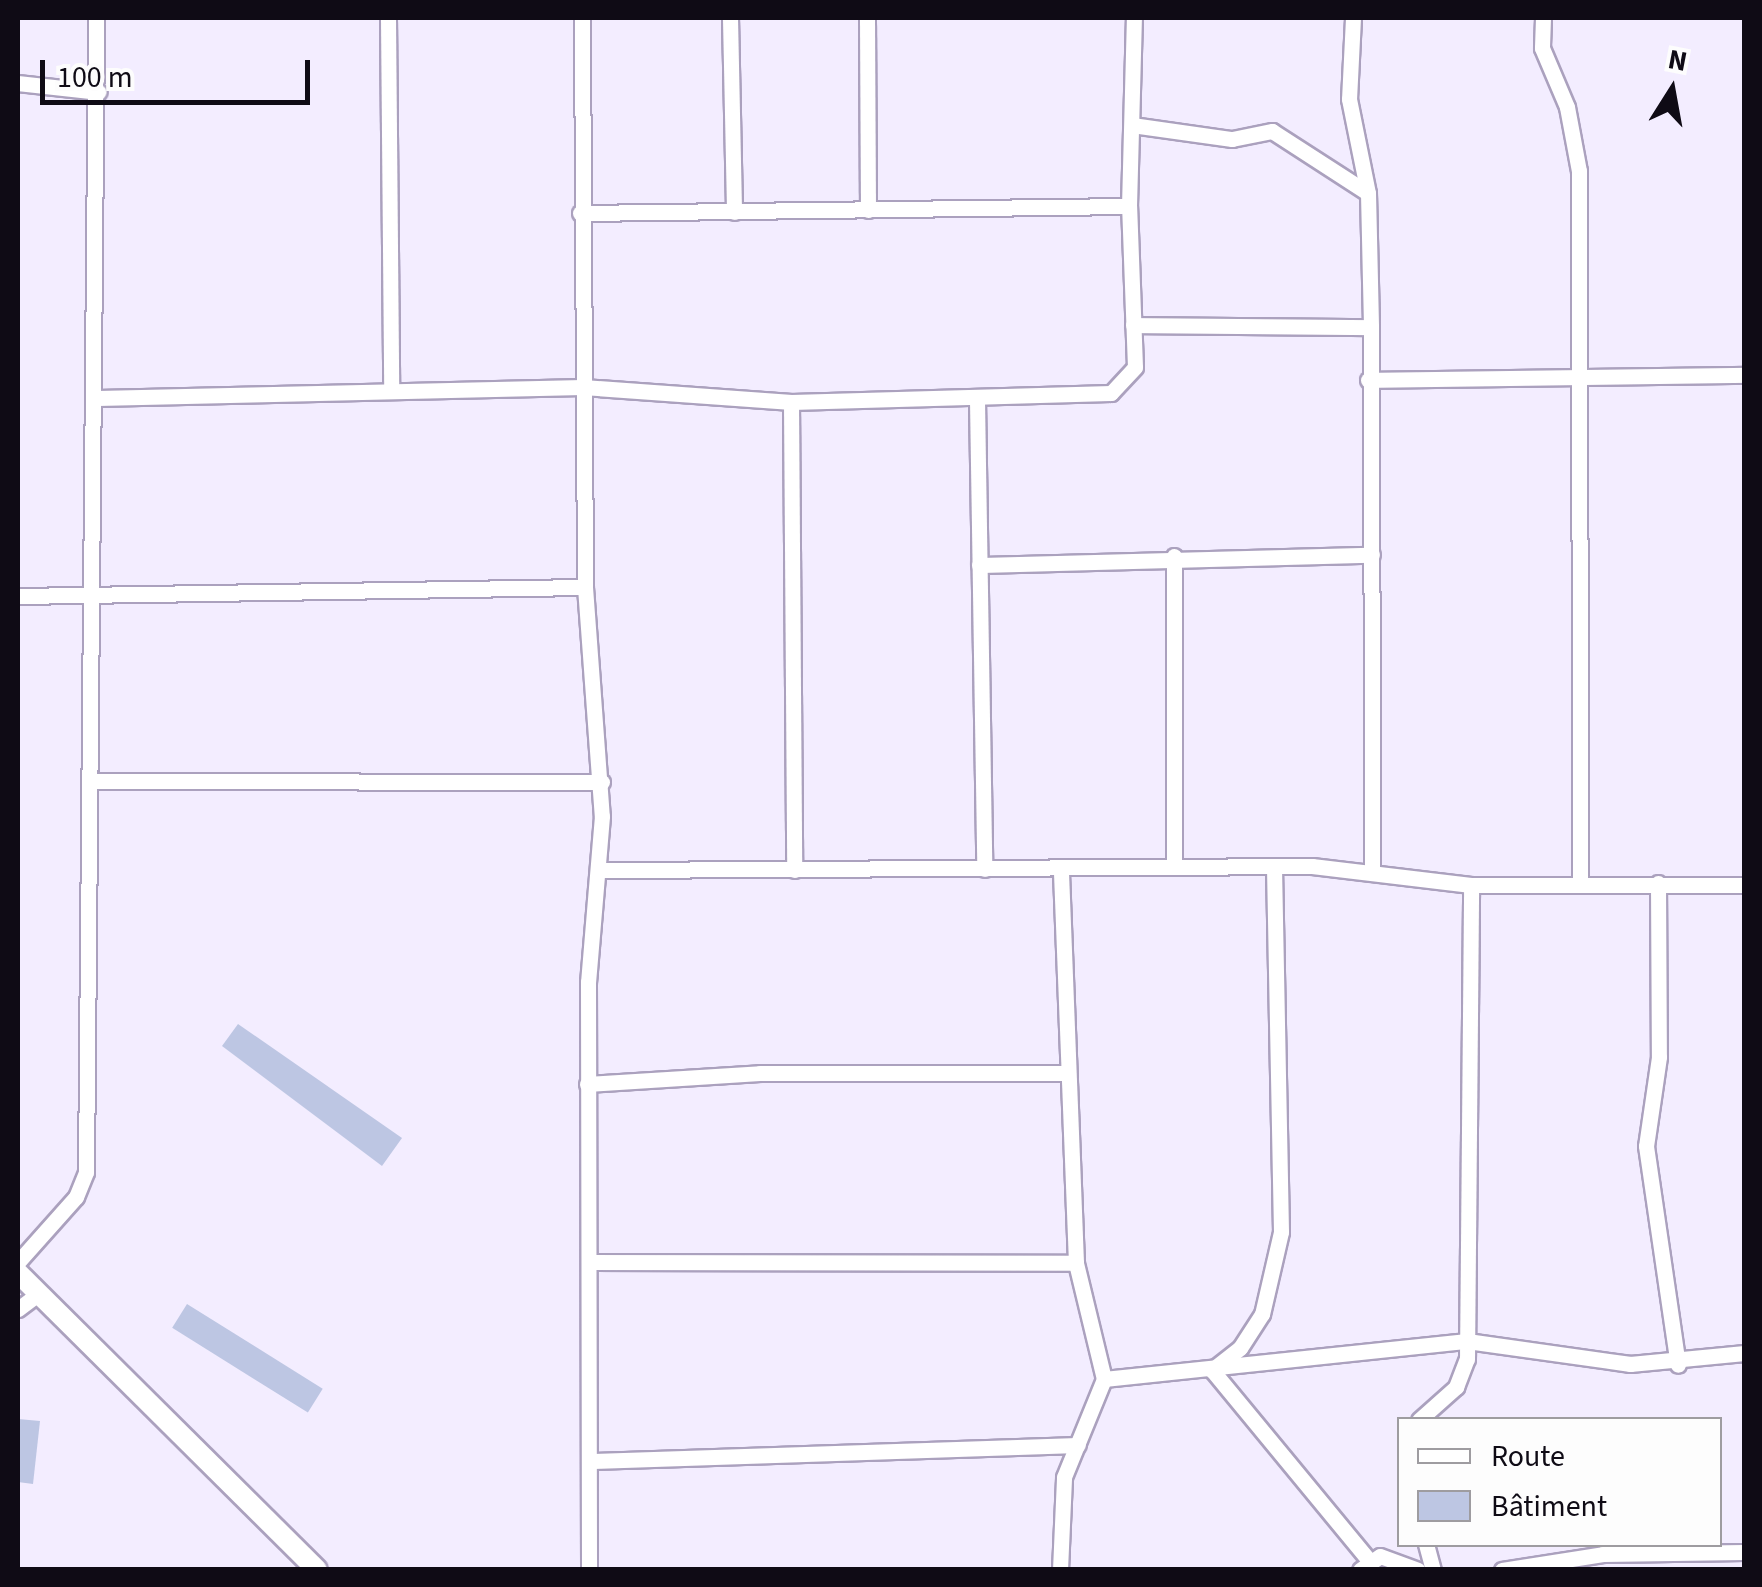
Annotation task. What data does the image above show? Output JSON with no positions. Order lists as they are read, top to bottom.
{
  "legend": ["Route", "Bâtiment"],
  "scale_bar": "100 m",
  "north": "top"
}
